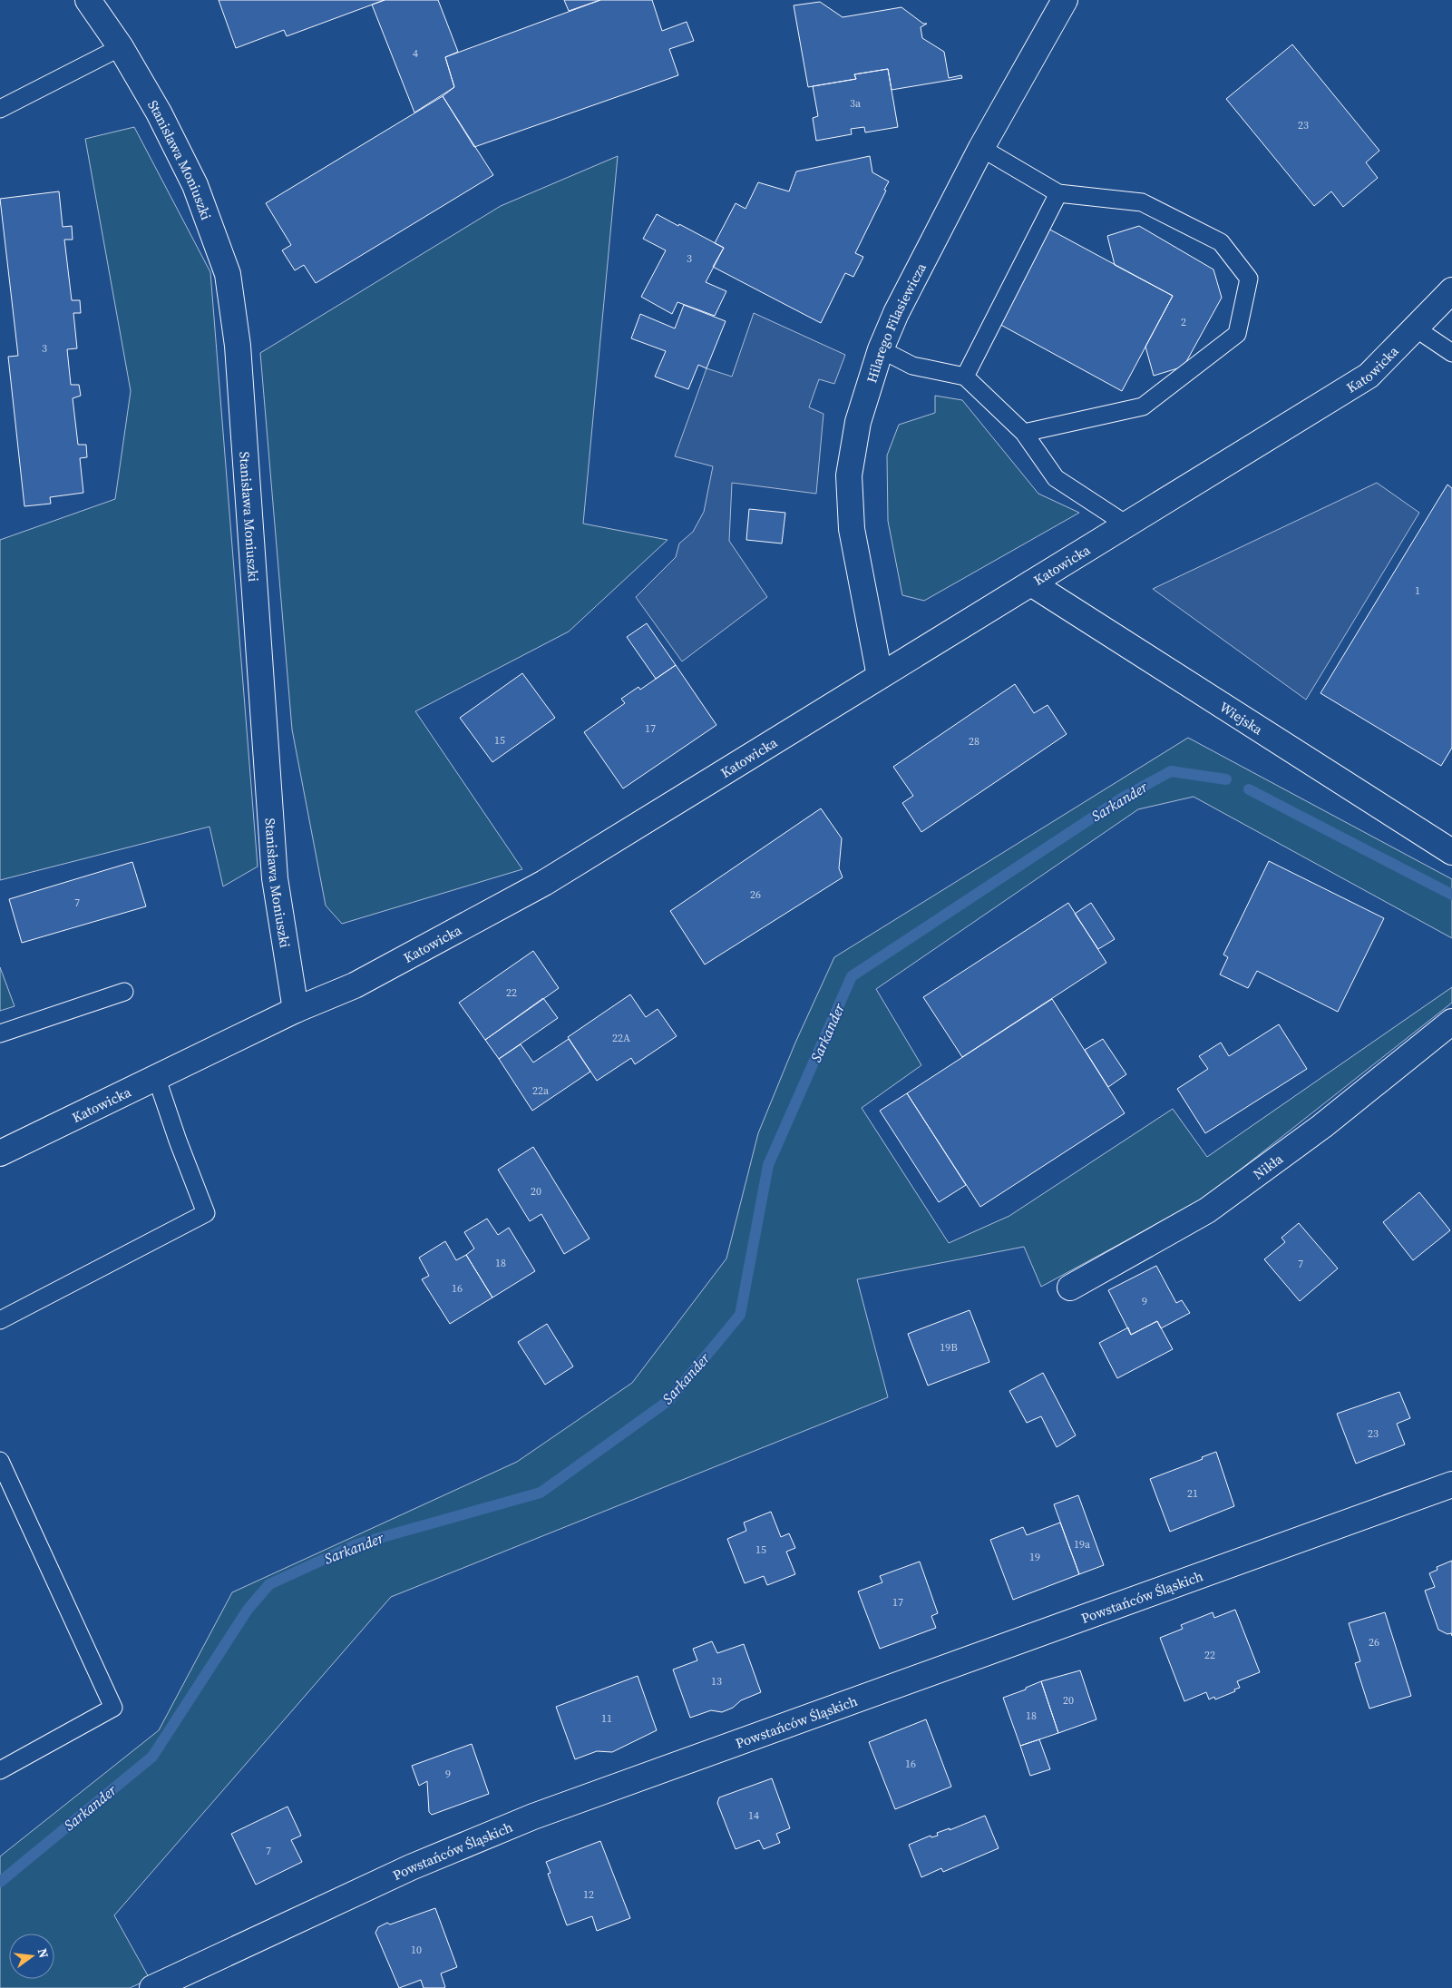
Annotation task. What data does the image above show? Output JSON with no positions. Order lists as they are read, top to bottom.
{
  "streets": {
    "street": [
      "Stanisława Moniuszki",
      "Hilarego Filasiewicza",
      "Katowicka",
      "Wiejska",
      "Nikła",
      "Powstańców Śląskich"
    ]
  },
  "crossings": [
    ["Stanisława Moniuszki", "Katowicka"],
    ["Hilarego Filasiewicza", "Katowicka"],
    ["Katowicka", "Wiejska"]
  ],
  "water": ["Sarkander"],
  "house_numbers": [
    "4",
    "3a",
    "23",
    "3",
    "2",
    "3",
    "1",
    "17",
    "15",
    "28",
    "26",
    "7",
    "22",
    "22A",
    "22a",
    "20",
    "18",
    "7",
    "16",
    "9",
    "19B",
    "23",
    "21",
    "19a",
    "15",
    "19",
    "17",
    "26",
    "22",
    "13",
    "20",
    "18",
    "11",
    "16",
    "9",
    "14",
    "7",
    "12",
    "10"
  ],
  "north": "right"
}
